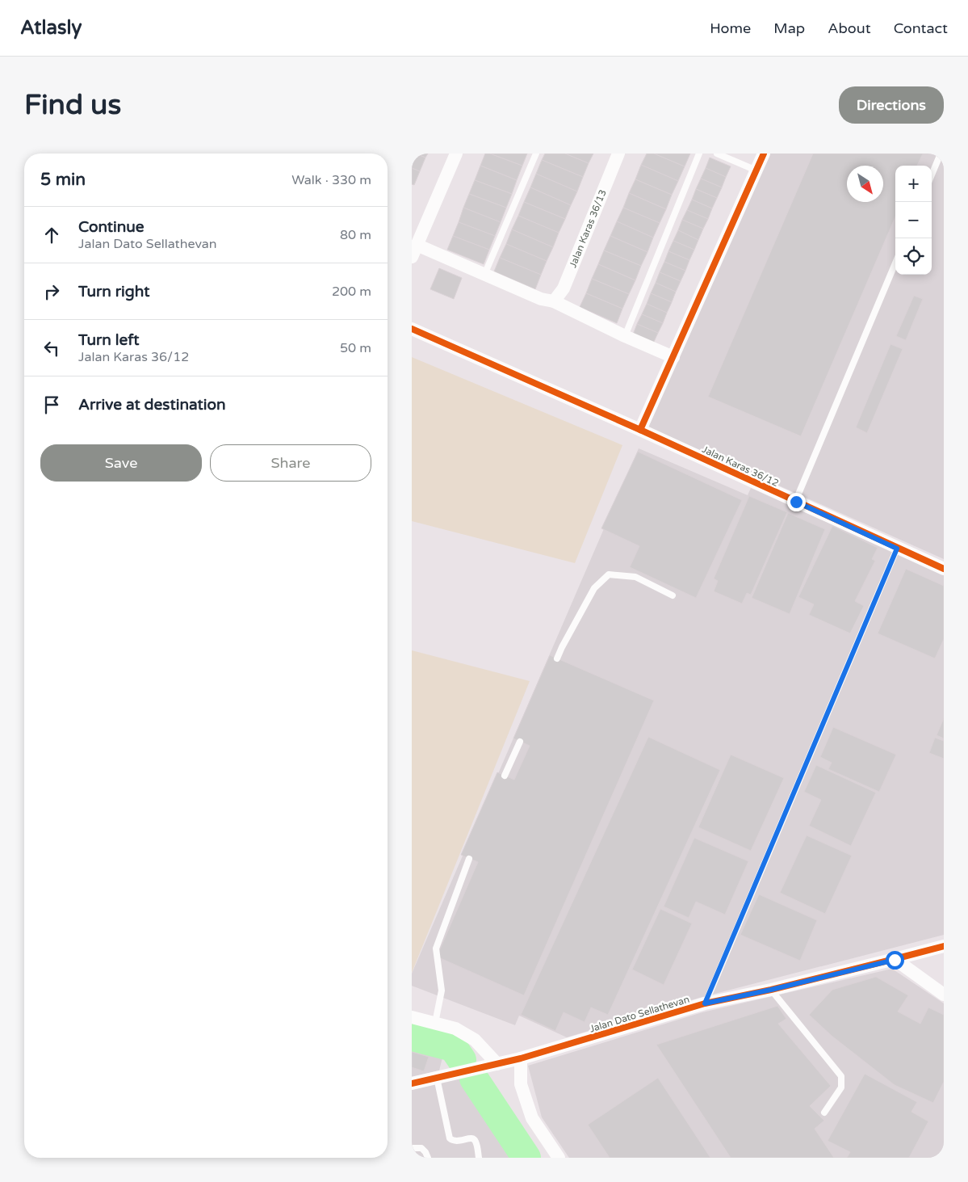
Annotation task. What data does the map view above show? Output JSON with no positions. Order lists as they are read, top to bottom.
{
  "streets": {
    "street": ["Jalan Karas 36/13", "Jalan Karas 36/12", "Jalan Dato Sellathevan"]
  },
  "north": "bottom right",
  "page": {
    "header": "Atlasly",
    "nav": [
      "Home",
      "Map",
      "About",
      "Contact"
    ],
    "buttons": [
      "Directions",
      ["Save", "Share"]
    ],
    "title": "Find us",
    "heading": ["5 min", "Walk · 330 m"],
    "map_buttons": ["+", "−"],
    "list": [
      ["Continue", "Jalan Dato Sellathevan", "80 m"],
      ["Turn right", "200 m"],
      ["Turn left", "Jalan Karas 36/12", "50 m"],
      "Arrive at destination"
    ]
  }
}
